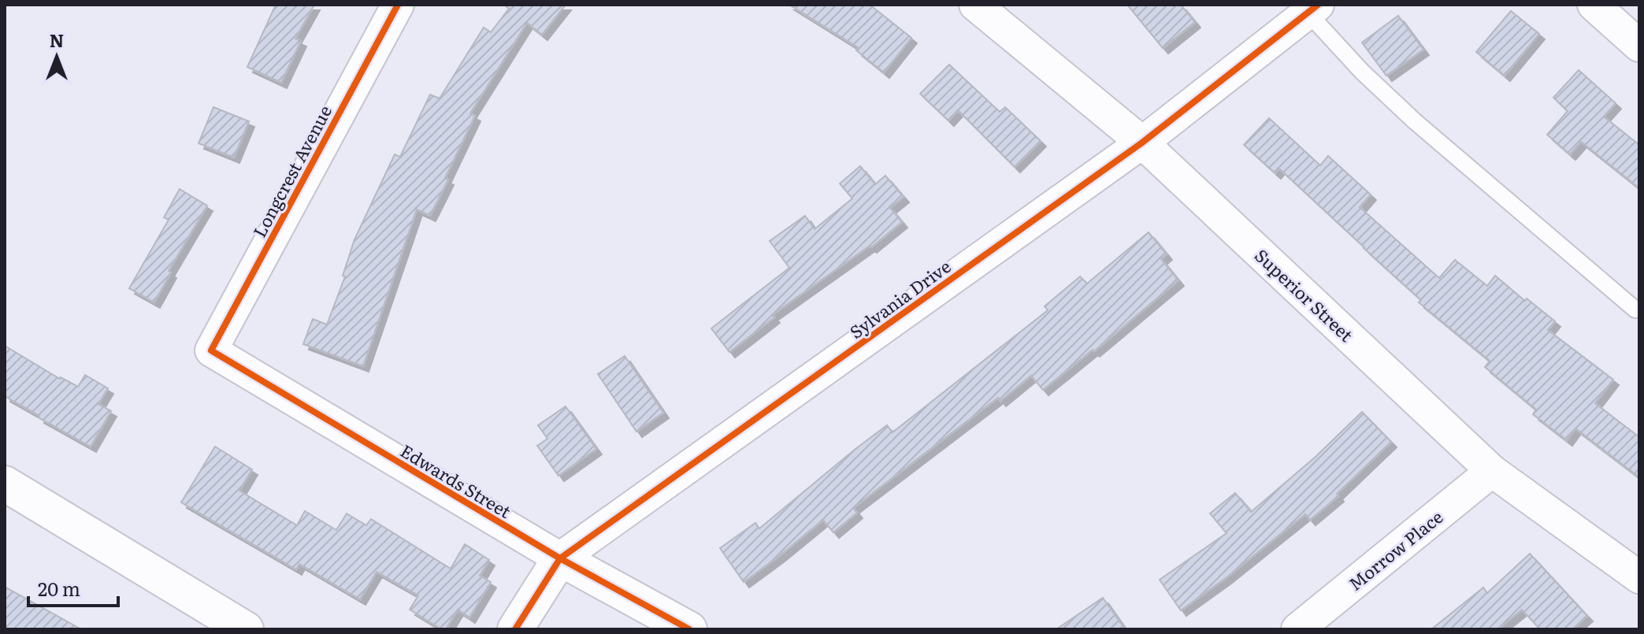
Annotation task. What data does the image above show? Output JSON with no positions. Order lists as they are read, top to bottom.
{
  "streets": {
    "street": [
      "Longcrest Avenue",
      "Superior Street",
      "Sylvania Drive",
      "Edwards Street",
      "Morrow Place"
    ]
  },
  "crossings": [
    ["Longcrest Avenue", "Edwards Street"],
    ["Superior Street", "Sylvania Drive"],
    ["Superior Street", "Morrow Place"],
    ["Sylvania Drive", "Edwards Street"]
  ],
  "scale_bar": "20 m",
  "north": "top"
}
